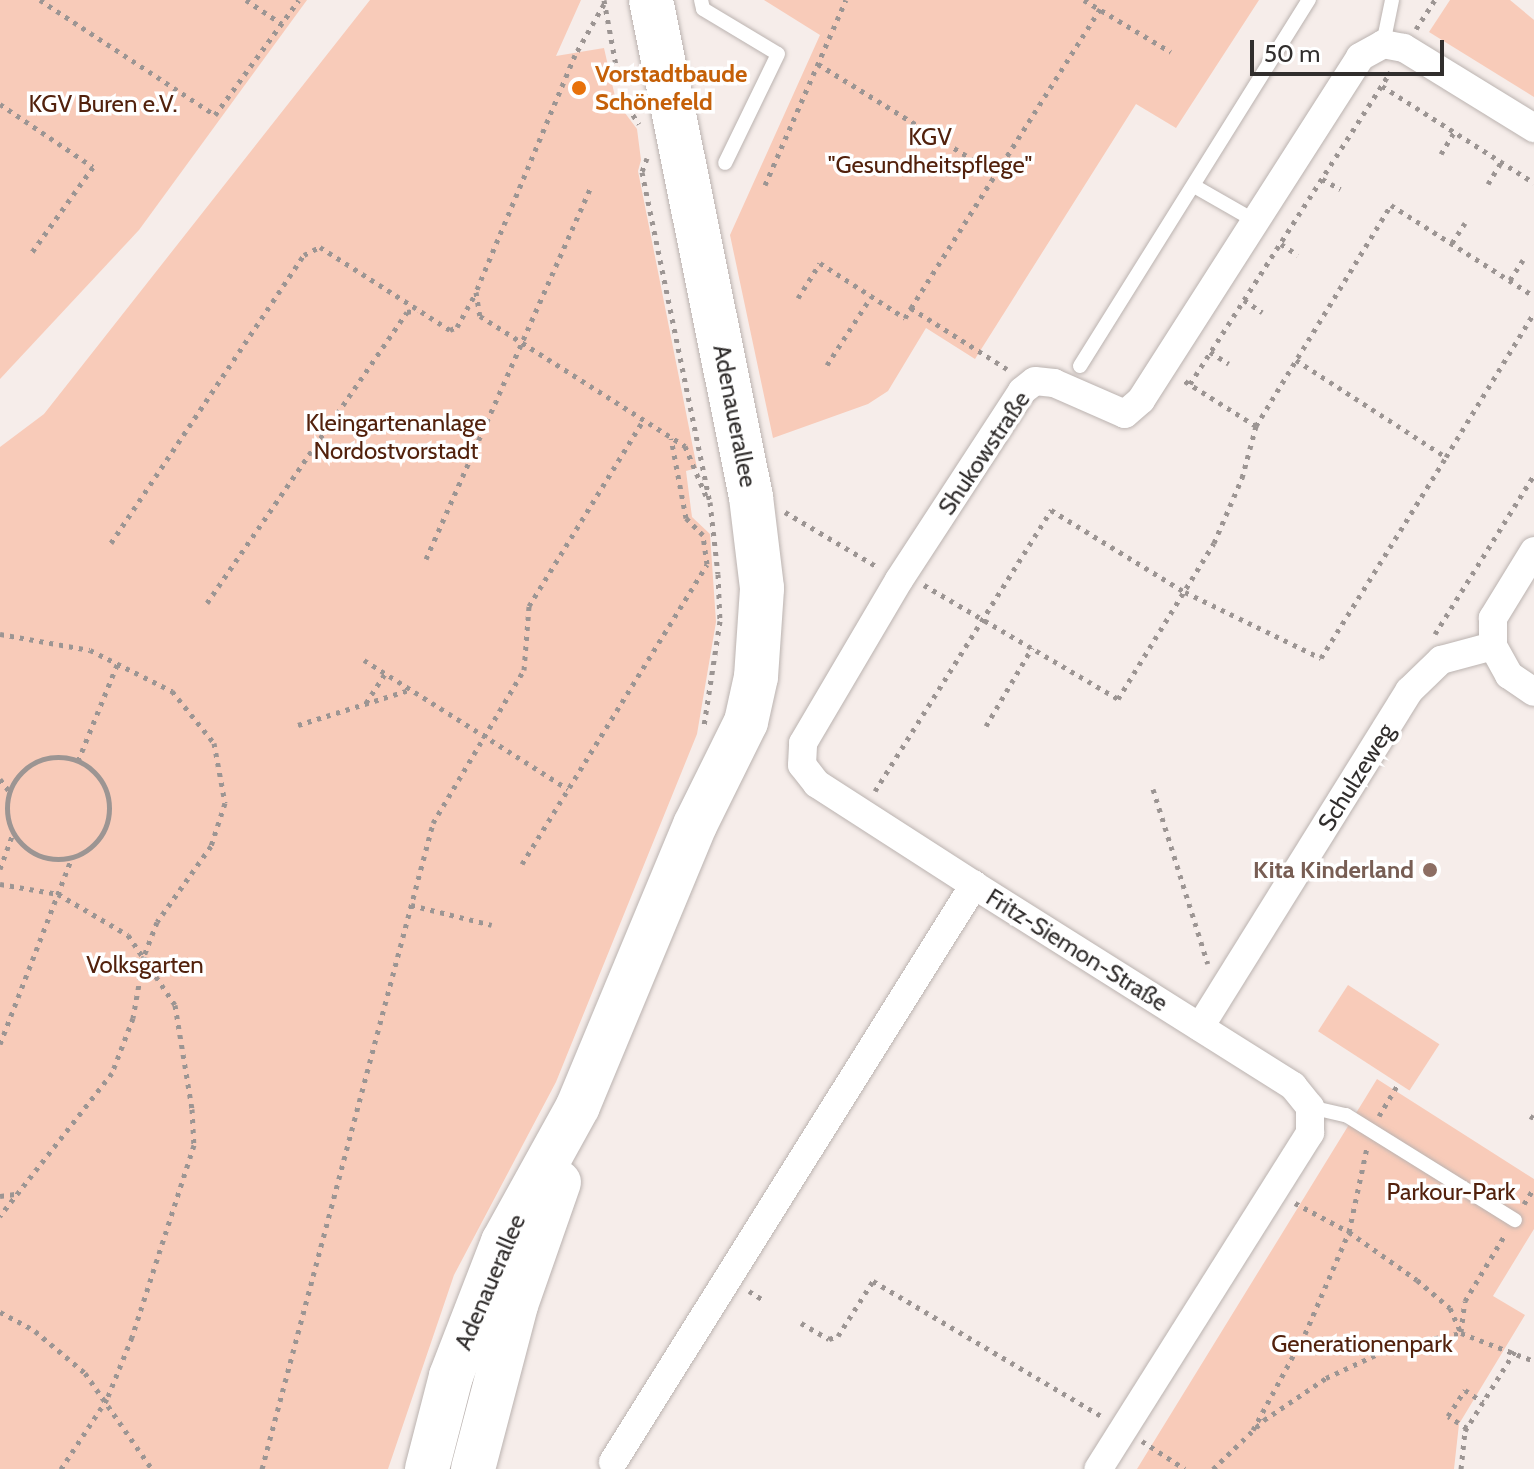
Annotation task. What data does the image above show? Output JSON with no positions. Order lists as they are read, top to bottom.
{
  "streets": {
    "main road": ["Adenauerallee"],
    "street": ["Shukowstraße", "Schulzeweg", "Fritz-Siemon-Straße"]
  },
  "crossings": [
    ["Shukowstraße", "Fritz-Siemon-Straße"],
    ["Schulzeweg", "Fritz-Siemon-Straße"]
  ],
  "parks": [
    "KGV Buren e.V.",
    "KGV \"Gesundheitspflege\"",
    "Kleingartenanlage Nordostvorstadt",
    "Volksgarten",
    "Parkour-Park",
    "Generationenpark"
  ],
  "places": ["Vorstadtbaude Schönefeld", "Kita Kinderland"],
  "scale_bar": "50 m"
}
